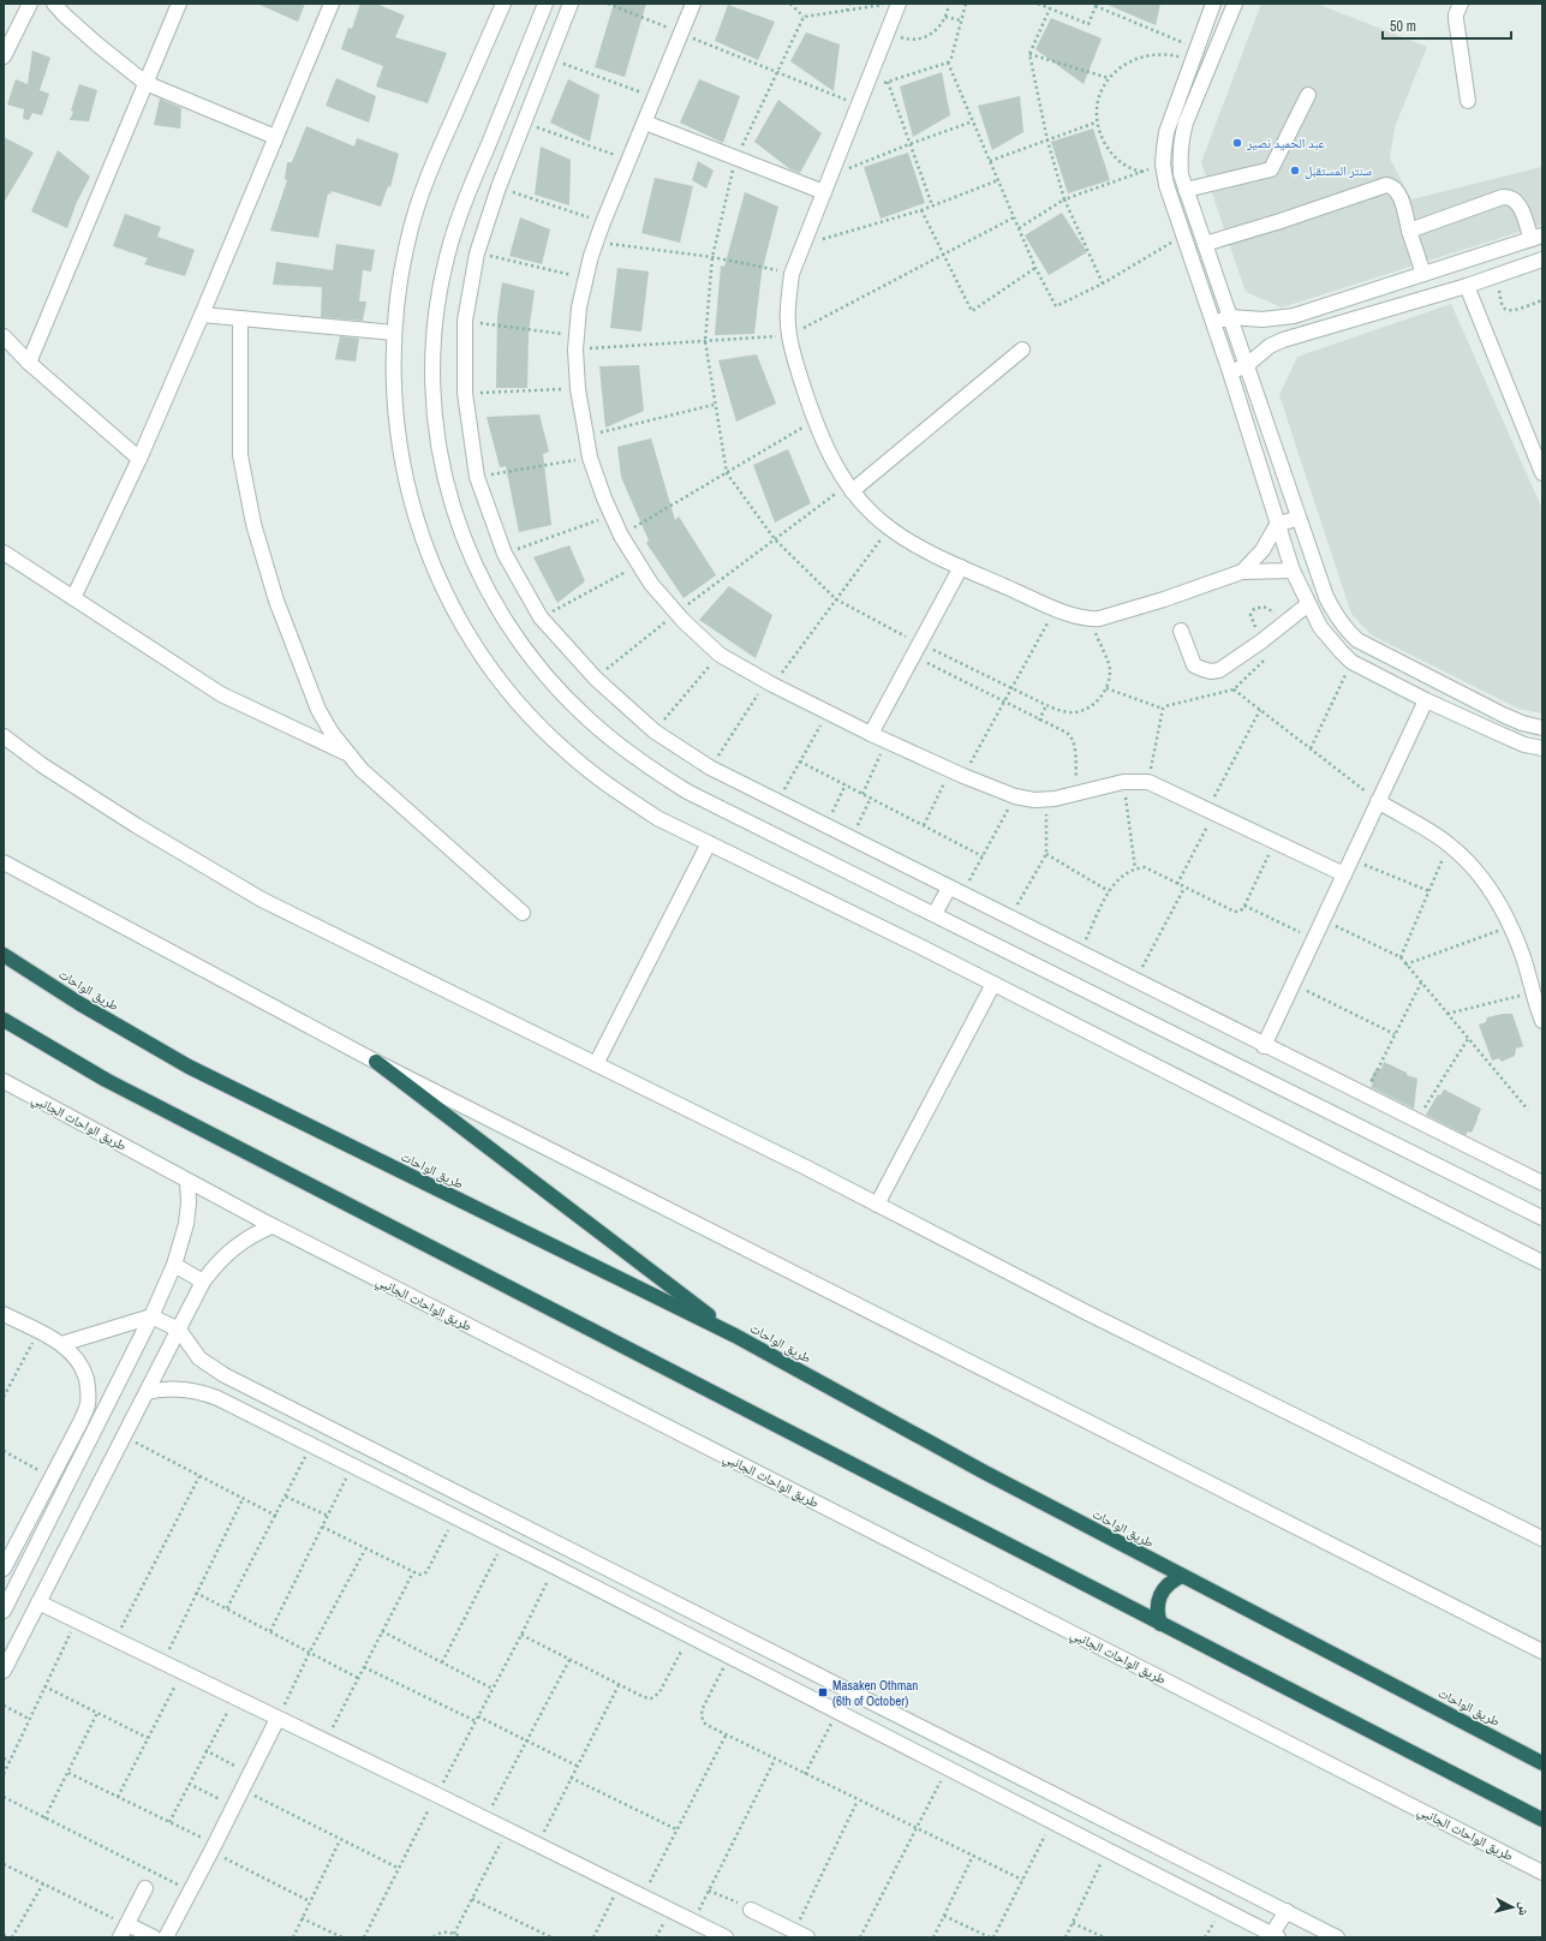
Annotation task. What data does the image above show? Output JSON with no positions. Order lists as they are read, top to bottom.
{
  "streets": {
    "highway": ["طريق الواحات"],
    "street": ["طريق الواحات الجانبي"]
  },
  "places": {
    "other": ["عبد الحميد نصير", "سنتر المستقبل"],
    "transit": ["Masaken Othman (6th of October)"]
  },
  "scale_bar": "50 m",
  "north": "right"
}
